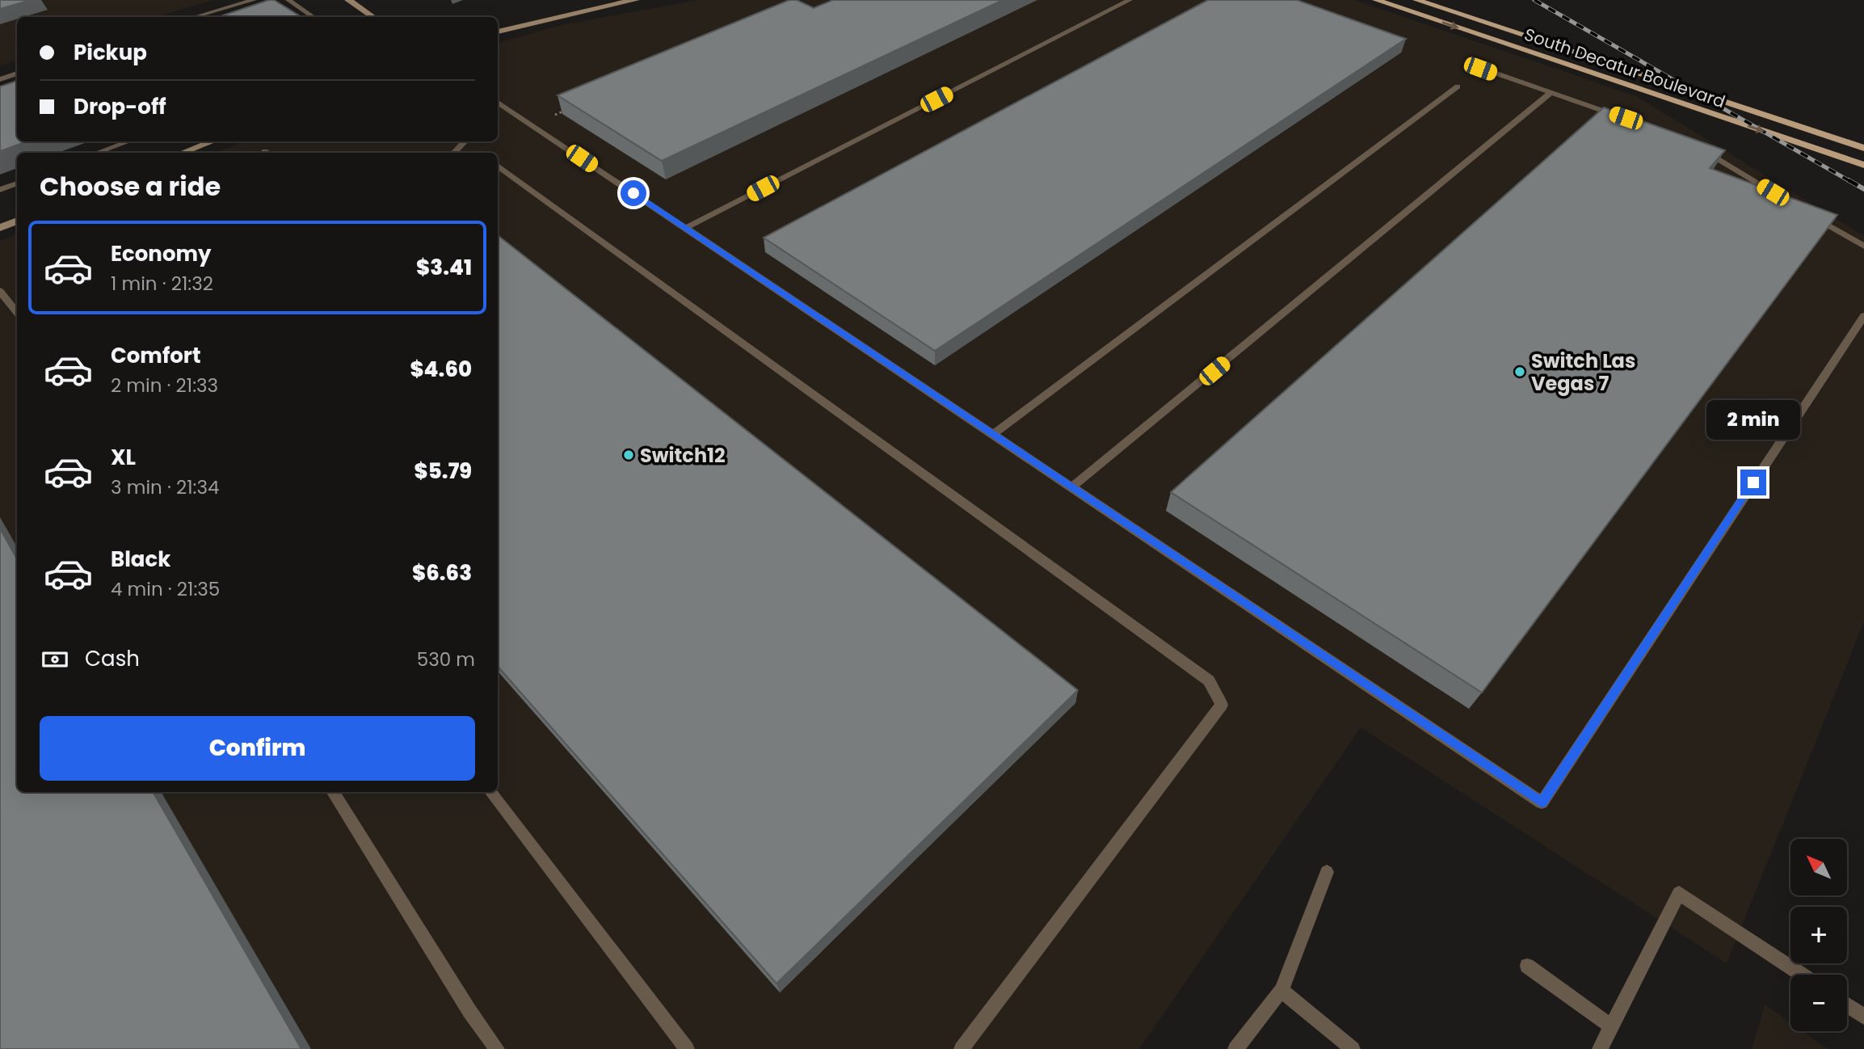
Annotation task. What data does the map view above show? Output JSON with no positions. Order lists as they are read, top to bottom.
{
  "streets": {
    "main road": ["South Decatur Boulevard"]
  },
  "places": ["Switch Las Vegas 7", "Switch12"],
  "north": "top left",
  "page": {
    "banner": ["Pickup", "Drop-off"],
    "heading": "Choose a ride",
    "list": [
      {
        "name": "Economy",
        "note": "1 min · 21:32",
        "value": "$3.41"
      },
      {
        "name": "Comfort",
        "note": "2 min · 21:33",
        "value": "$4.60"
      },
      {
        "name": "XL",
        "note": "3 min · 21:34",
        "value": "$5.79"
      },
      {
        "name": "Black",
        "note": "4 min · 21:35",
        "value": "$6.63"
      }
    ],
    "bubble": "2 min",
    "pay": ["Cash", "530 m"],
    "buttons": "Confirm",
    "map_buttons": ["+", "−"]
  }
}
